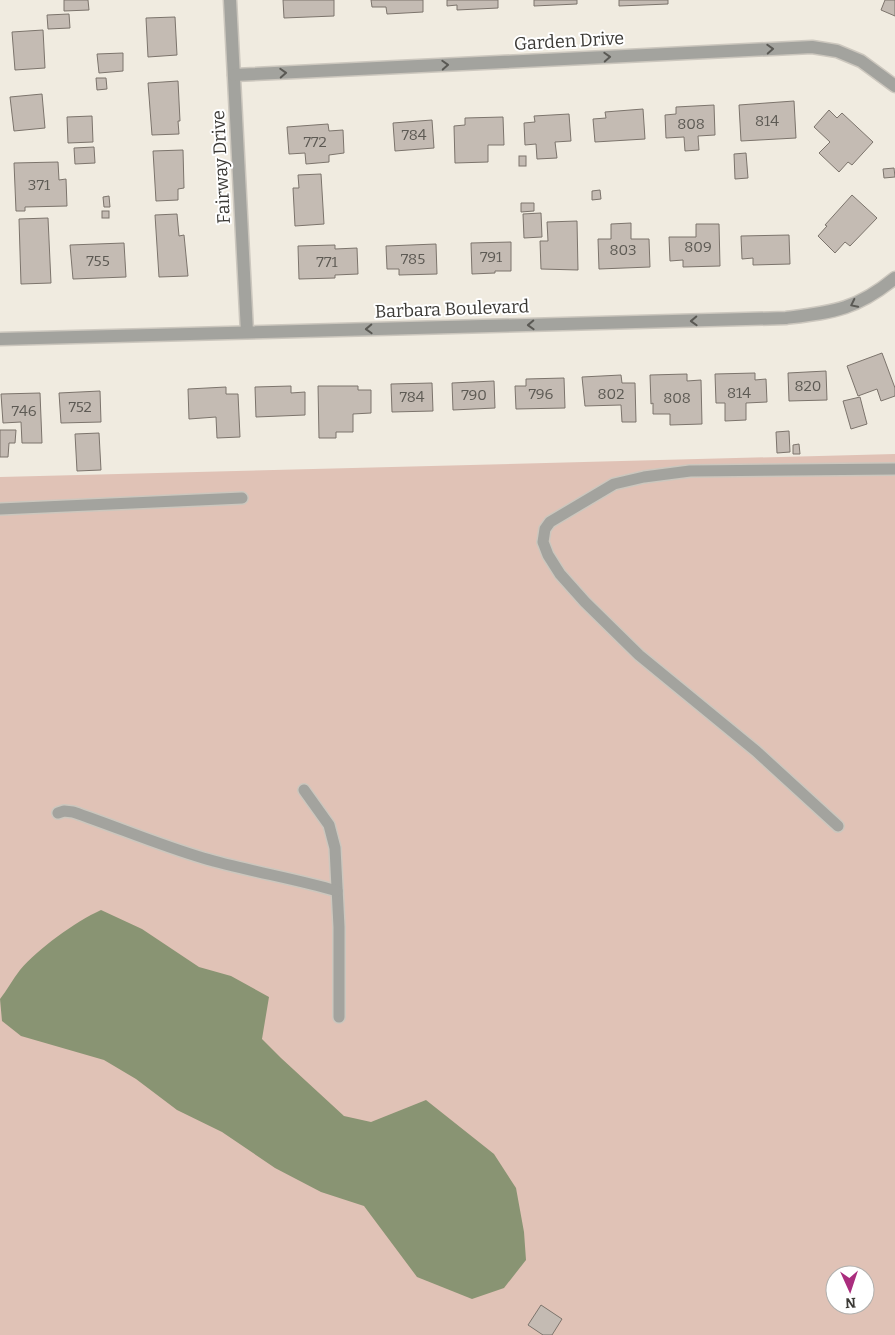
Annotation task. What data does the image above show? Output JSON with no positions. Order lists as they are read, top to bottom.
{
  "streets": {
    "street": ["Garden Drive", "Fairway Drive", "Barbara Boulevard"]
  },
  "crossings": [
    ["Garden Drive", "Fairway Drive"],
    ["Fairway Drive", "Barbara Boulevard"]
  ],
  "one_way": ["Garden Drive", "Barbara Boulevard"],
  "house_numbers": [
    "814",
    "808",
    "784",
    "772",
    "371",
    "809",
    "803",
    "791",
    "785",
    "755",
    "771",
    "820",
    "814",
    "796",
    "802",
    "790",
    "784",
    "808",
    "752",
    "746"
  ],
  "north": "bottom"
}
